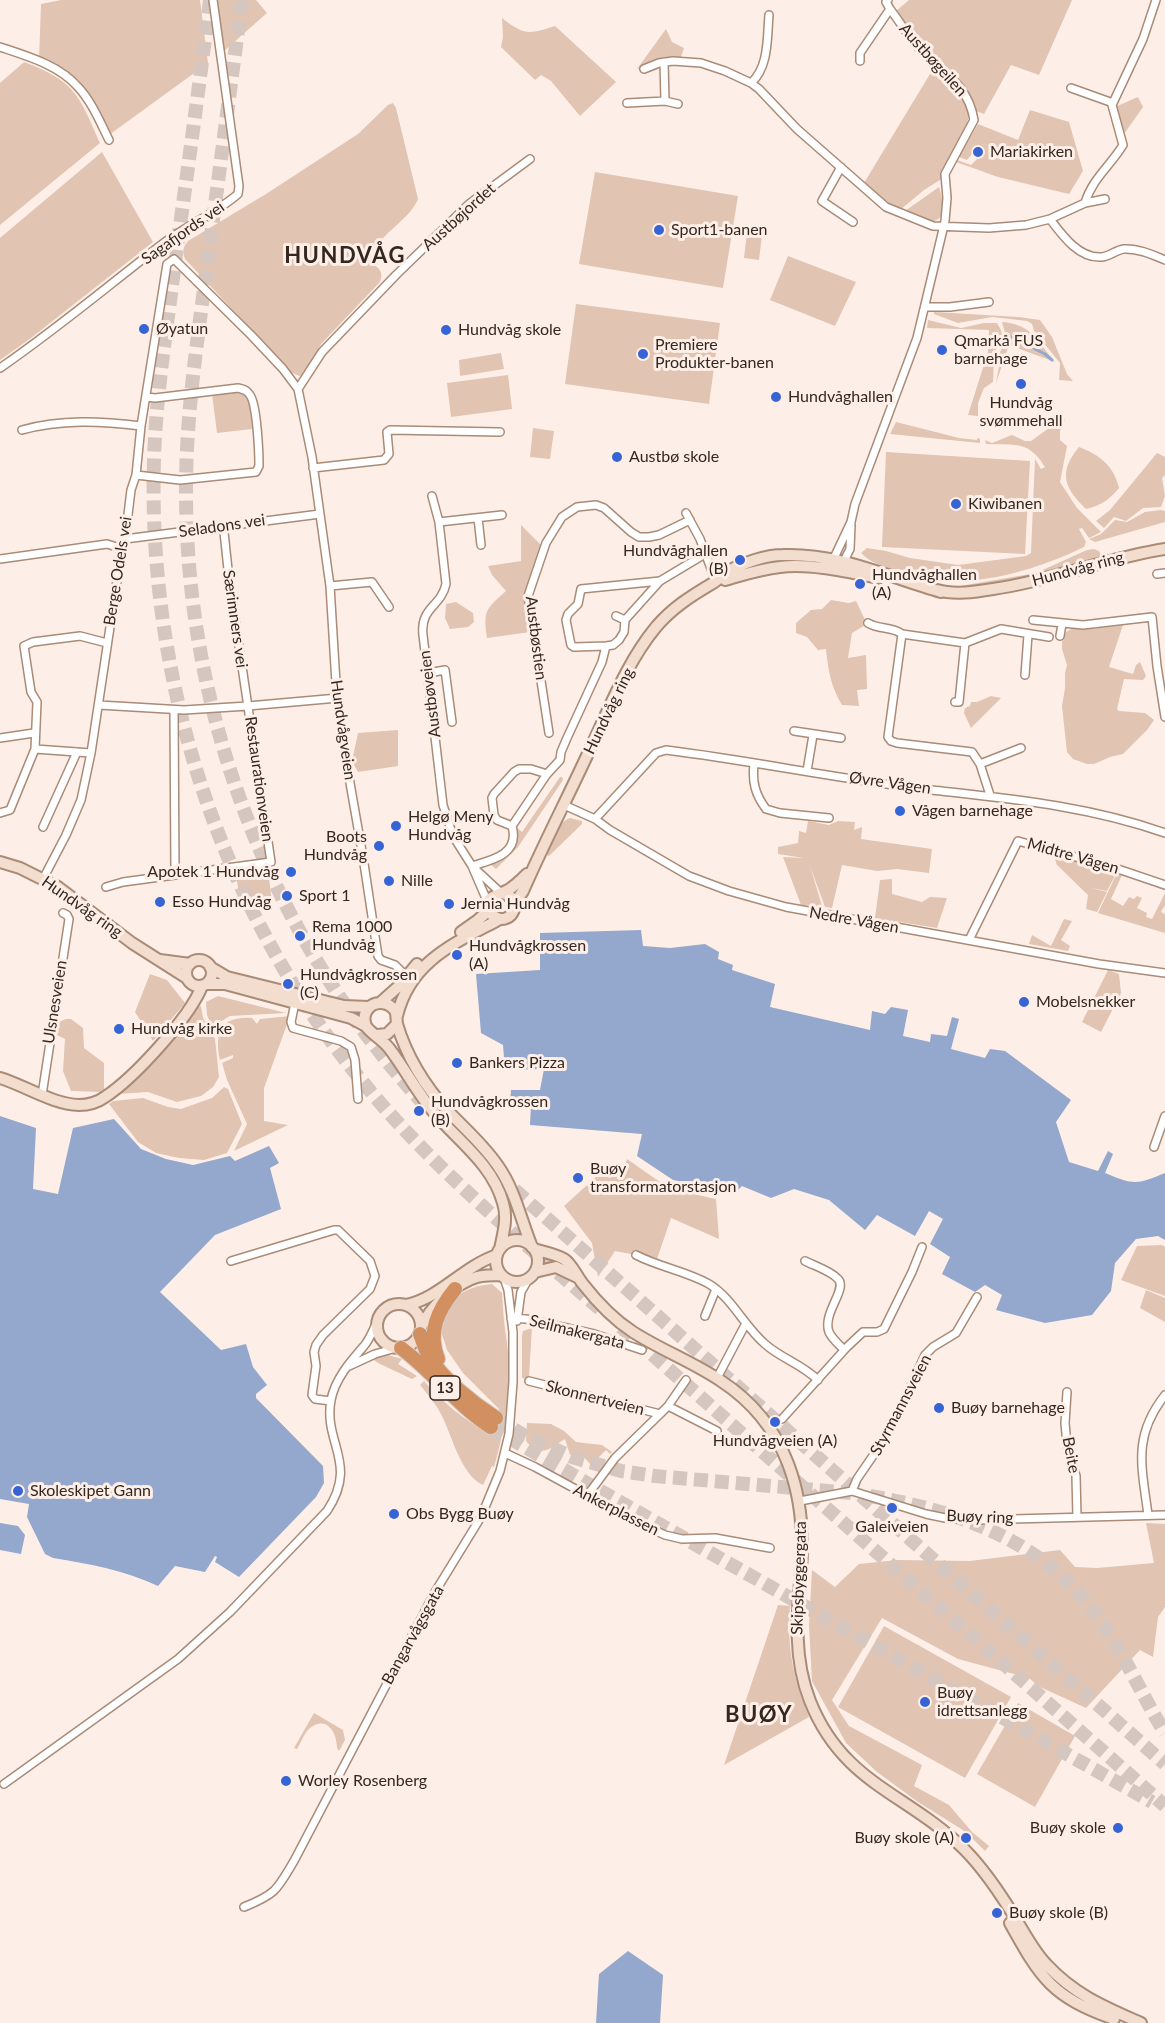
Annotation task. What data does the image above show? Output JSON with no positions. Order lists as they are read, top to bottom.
{
  "streets": {
    "highway": ["13"],
    "main road": ["Hundvåg ring", "Skipsbyggergata"],
    "street": [
      "Austbøgeilen",
      "Austbøjordet",
      "Sagafjords vei",
      "Seladons vei",
      "Berge Odels vei",
      "Særimners vei",
      "Austbøstien",
      "Austbøveien",
      "Hundvågveien",
      "Restaurationveien",
      "Øvre Vågen",
      "Midtre Vågen",
      "Nedre Vågen",
      "Ulsnesveien",
      "Seilmakergata",
      "Skonnertveien",
      "Styrmannsveien",
      "Beite",
      "Ankerplassen",
      "Buøy ring",
      "Bangarvågsgata"
    ]
  },
  "crossings": [
    ["Austbøgeilen", "Hundvåg ring"],
    ["Austbøjordet", "Hundvågveien"],
    ["Seladons vei", "Berge Odels vei"],
    ["Seladons vei", "Hundvågveien"],
    ["Hundvåg ring", "Berge Odels vei"],
    ["Hundvåg ring", "Austbøveien"],
    ["Hundvåg ring", "Nedre Vågen"],
    ["Berge Odels vei", "Hundvågveien"],
    ["Særimners vei", "Restaurationveien"],
    ["Øvre Vågen", "Nedre Vågen"],
    ["Midtre Vågen", "Nedre Vågen"],
    ["Seilmakergata", "Bangarvågsgata"],
    ["Skonnertveien", "Ankerplassen"],
    ["Styrmannsveien", "Buøy ring"],
    ["Beite", "Buøy ring"],
    ["Ankerplassen", "Bangarvågsgata"],
    ["Buøy ring", "Skipsbyggergata"],
    ["Skipsbyggergata", "Bangarvågsgata"]
  ],
  "districts": ["HUNDVÅG", "BUØY"],
  "places": [
    "Mariakirken",
    "Sport1-banen",
    "Øyatun",
    "Hundvåg skole",
    "Qmarkå FUS barnehage",
    "Premiere Produkter-banen",
    "Hundvåg svømmehall",
    "Hundvåghallen",
    "Austbø skole",
    "Kiwibanen",
    "Hundvåghallen (B)",
    "Hundvåghallen (A)",
    "Vågen barnehage",
    "Helgø Meny Hundvåg",
    "Boots Hundvåg",
    "Apotek 1 Hundvåg",
    "Nille",
    "Sport 1",
    "Esso Hundvåg",
    "Jernia Hundvåg",
    "Rema 1000 Hundvåg",
    "Hundvågkrossen (A)",
    "Hundvågkrossen (C)",
    "Mobelsnekker",
    "Hundvåg kirke",
    "Bankers Pizza",
    "Hundvågkrossen (B)",
    "Buøy transformatorstasjon",
    "Buøy barnehage",
    "Hundvågveien (A)",
    "Skoleskipet Gann",
    "Galeiveien",
    "Obs Bygg Buøy",
    "Buøy idrettsanlegg",
    "Worley Rosenberg",
    "Buøy skole",
    "Buøy skole (A)",
    "Buøy skole (B)"
  ]
}
